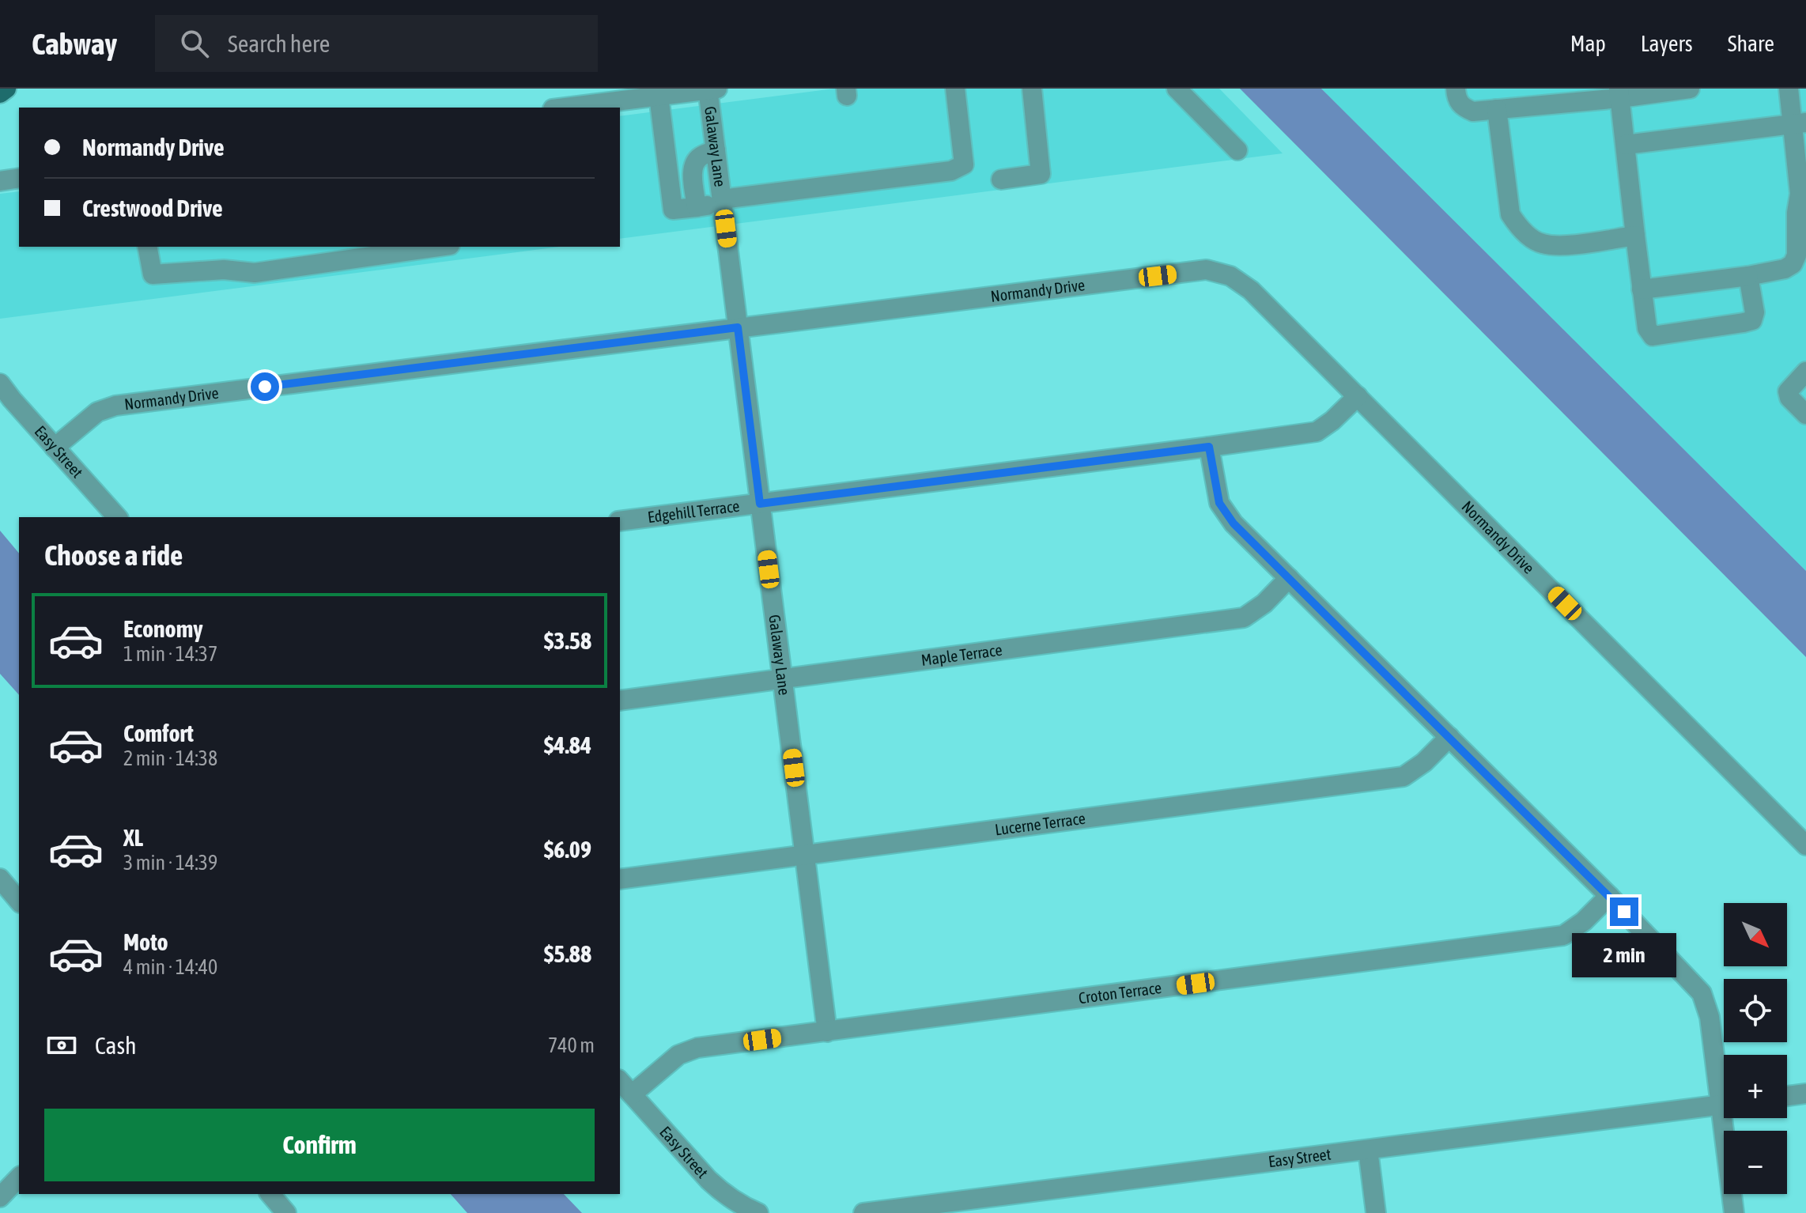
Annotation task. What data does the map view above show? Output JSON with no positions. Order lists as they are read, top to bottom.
{
  "streets": {
    "street": [
      "Galaway Lane",
      "Normandy Drive",
      "Easy Street",
      "Edgehill Terrace",
      "Maple Terrace",
      "Lucerne Terrace",
      "Croton Terrace"
    ]
  },
  "crossings": [
    ["Galaway Lane", "Normandy Drive"],
    ["Galaway Lane", "Edgehill Terrace"],
    ["Galaway Lane", "Maple Terrace"],
    ["Galaway Lane", "Lucerne Terrace"],
    ["Galaway Lane", "Croton Terrace"],
    ["Normandy Drive", "Easy Street"],
    ["Normandy Drive", "Edgehill Terrace"],
    ["Easy Street", "Croton Terrace"]
  ],
  "north": "bottom right",
  "page": {
    "header": "Cabway",
    "search": "Search here",
    "nav": ["Map", "Layers", "Share"],
    "banner": ["Normandy Drive", "Crestwood Drive"],
    "heading": "Choose a ride",
    "list": [
      {
        "name": "Economy",
        "note": "1 min · 14:37",
        "value": "$3.58"
      },
      {
        "name": "Comfort",
        "note": "2 min · 14:38",
        "value": "$4.84"
      },
      {
        "name": "XL",
        "note": "3 min · 14:39",
        "value": "$6.09"
      },
      {
        "name": "Moto",
        "note": "4 min · 14:40",
        "value": "$5.88"
      }
    ],
    "map_buttons": ["+", "−"],
    "bubble": "2 min",
    "pay": ["Cash", "740 m"],
    "buttons": "Confirm"
  }
}
